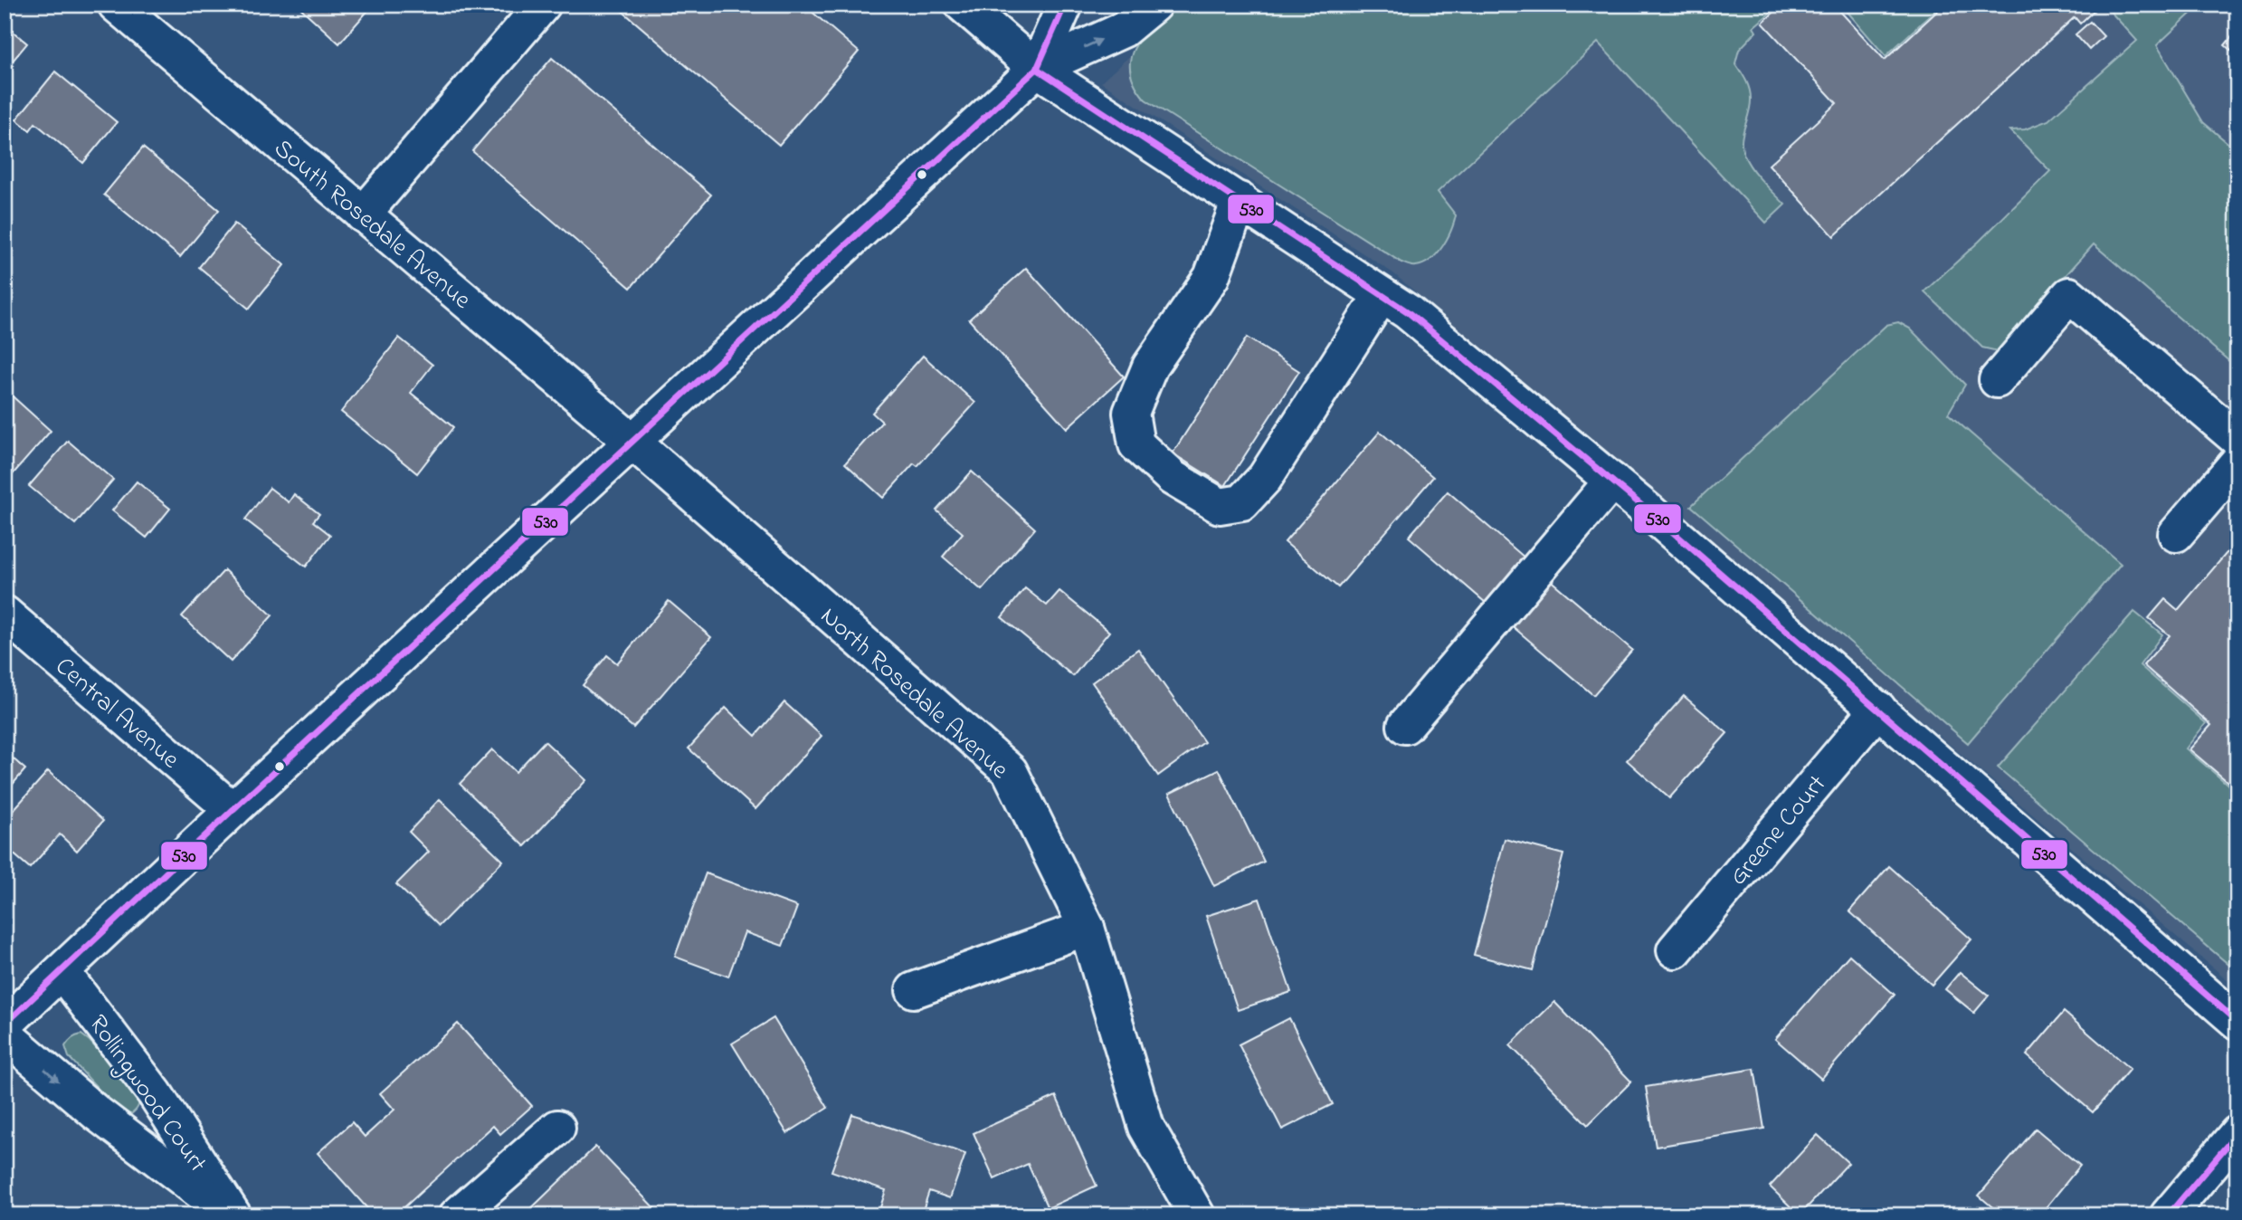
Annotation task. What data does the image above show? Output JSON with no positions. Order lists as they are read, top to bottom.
{
  "streets": {
    "street": [
      "South Rosedale Avenue",
      "North Rosedale Avenue",
      "Central Avenue",
      "Greene Court",
      "Rollingwood Court"
    ]
  },
  "crossings": [
    ["South Rosedale Avenue", "North Rosedale Avenue"]
  ],
  "lines": ["transit line 530"]
}
